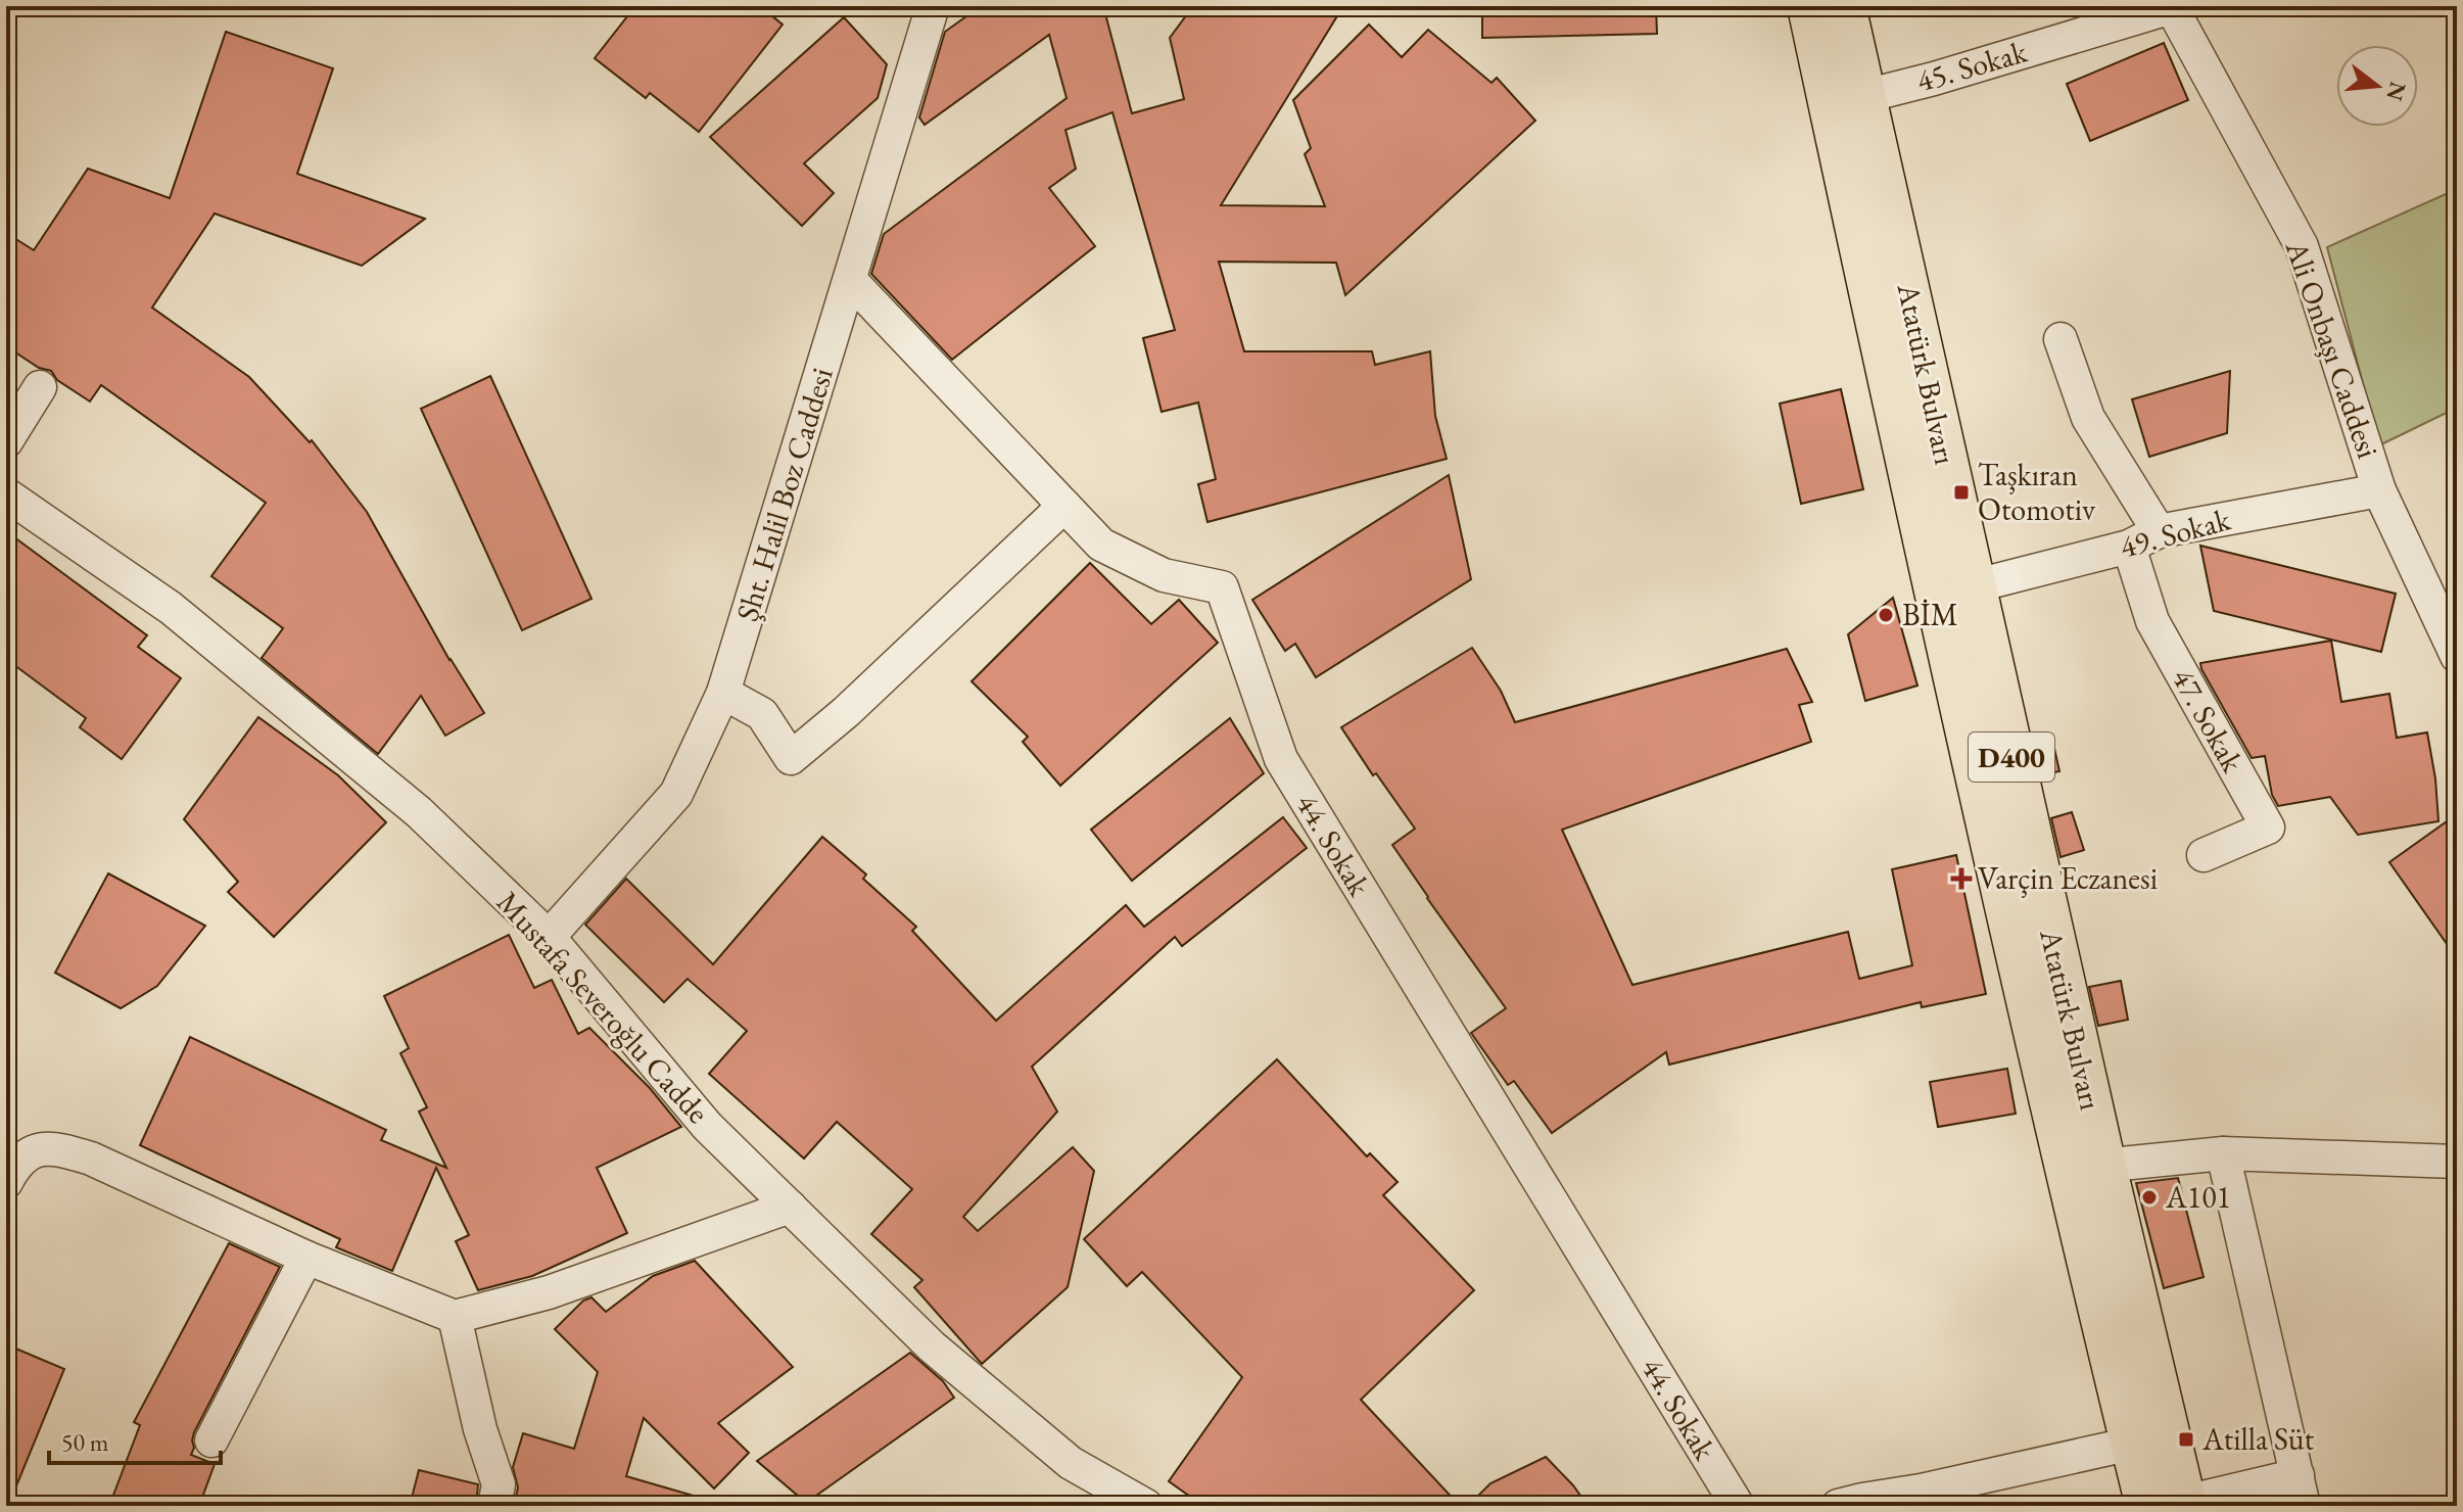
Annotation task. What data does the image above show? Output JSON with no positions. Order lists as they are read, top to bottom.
{
  "streets": {
    "main road": ["Atatürk Bulvarı", "D400"],
    "street": [
      "45. Sokak",
      "Ali Onbaşı Caddesi",
      "Şht. Halil Boz Caddesi",
      "49. Sokak",
      "47. Sokak",
      "44. Sokak",
      "Mustafa Severoğlu Cadde"
    ]
  },
  "crossings": [
    ["45. Sokak", "Ali Onbaşı Caddesi"],
    ["45. Sokak", "Atatürk Bulvarı"],
    ["Ali Onbaşı Caddesi", "49. Sokak"],
    ["Atatürk Bulvarı", "49. Sokak"],
    ["Şht. Halil Boz Caddesi", "44. Sokak"],
    ["Şht. Halil Boz Caddesi", "Mustafa Severoğlu Cadde"],
    ["49. Sokak", "47. Sokak"]
  ],
  "places": {
    "transit": ["Taşkıran Otomotiv", "Atilla Süt"],
    "other": ["BİM", "A101"],
    "health": ["Varçin Eczanesi"]
  },
  "scale_bar": "50 m",
  "north": "right"
}
